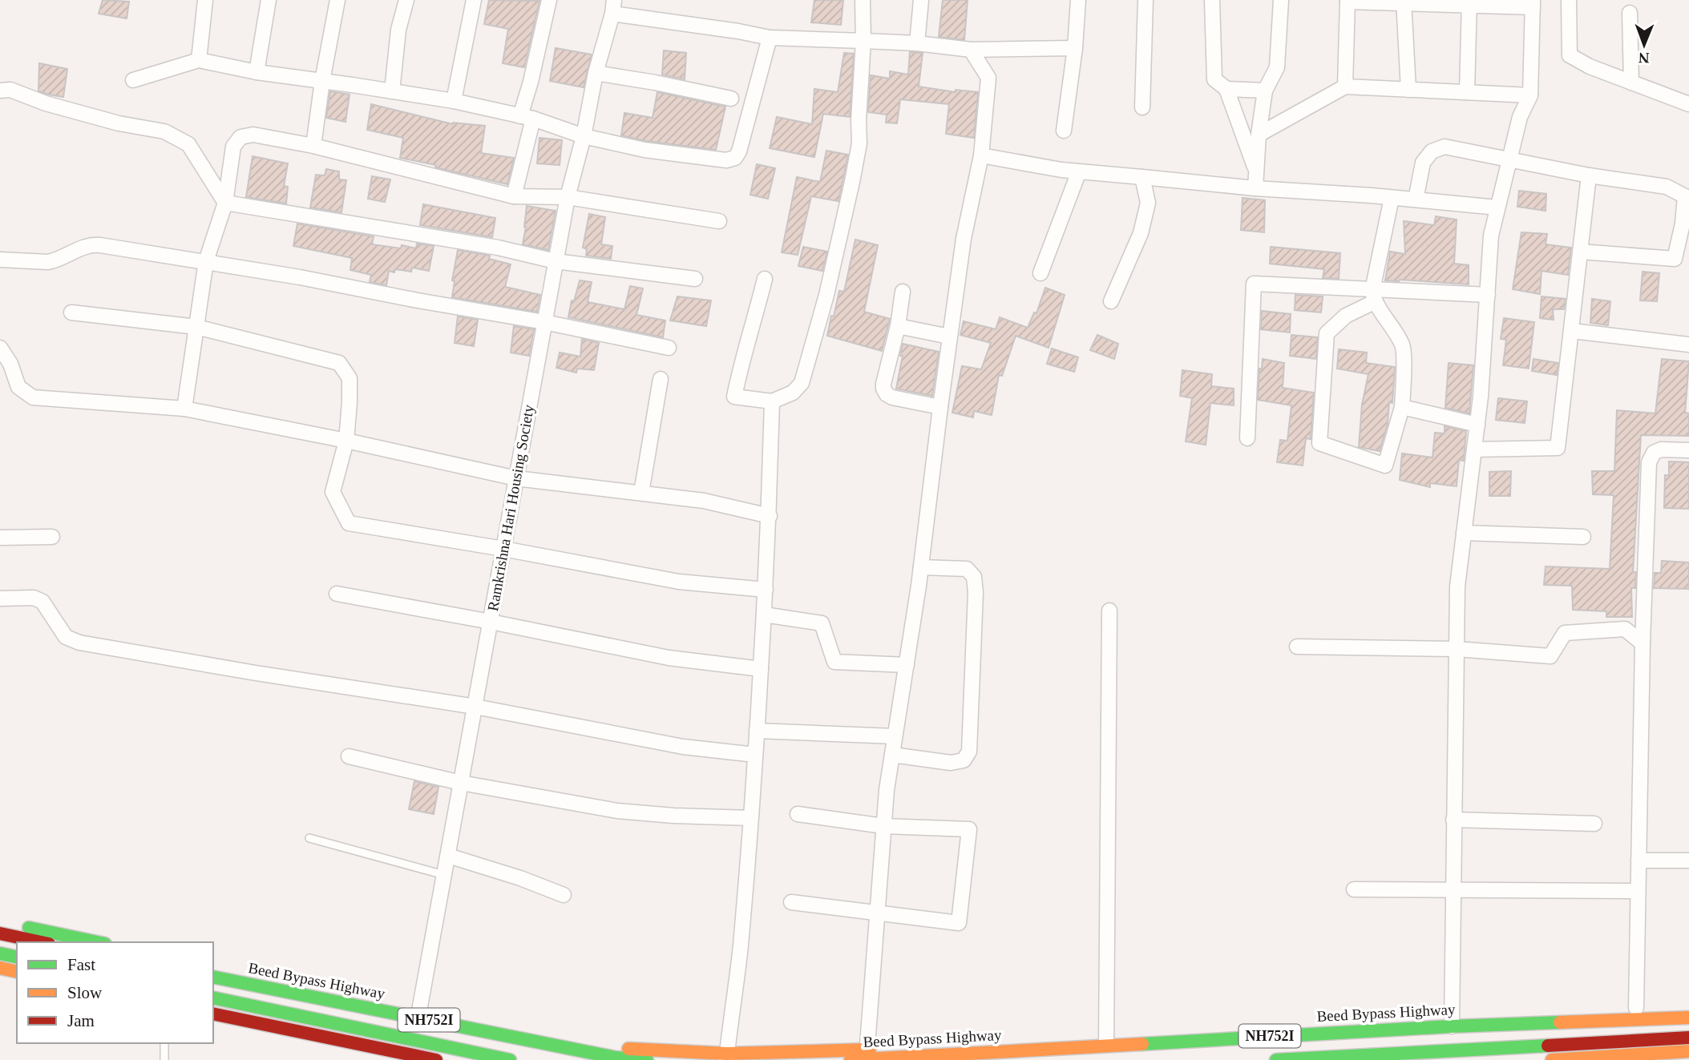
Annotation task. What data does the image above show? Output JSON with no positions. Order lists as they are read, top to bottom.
{
  "streets": {
    "main road": ["Beed Bypass Highway", "NH752I"],
    "street": ["Ramkrishna Hari Housing Society"]
  },
  "crossings": [
    ["Ramkrishna Hari Housing Society", "Beed Bypass Highway"],
    ["Ramkrishna Hari Housing Society", "NH752I"]
  ],
  "legend": ["Fast", "Slow", "Jam"],
  "north": "bottom"
}
